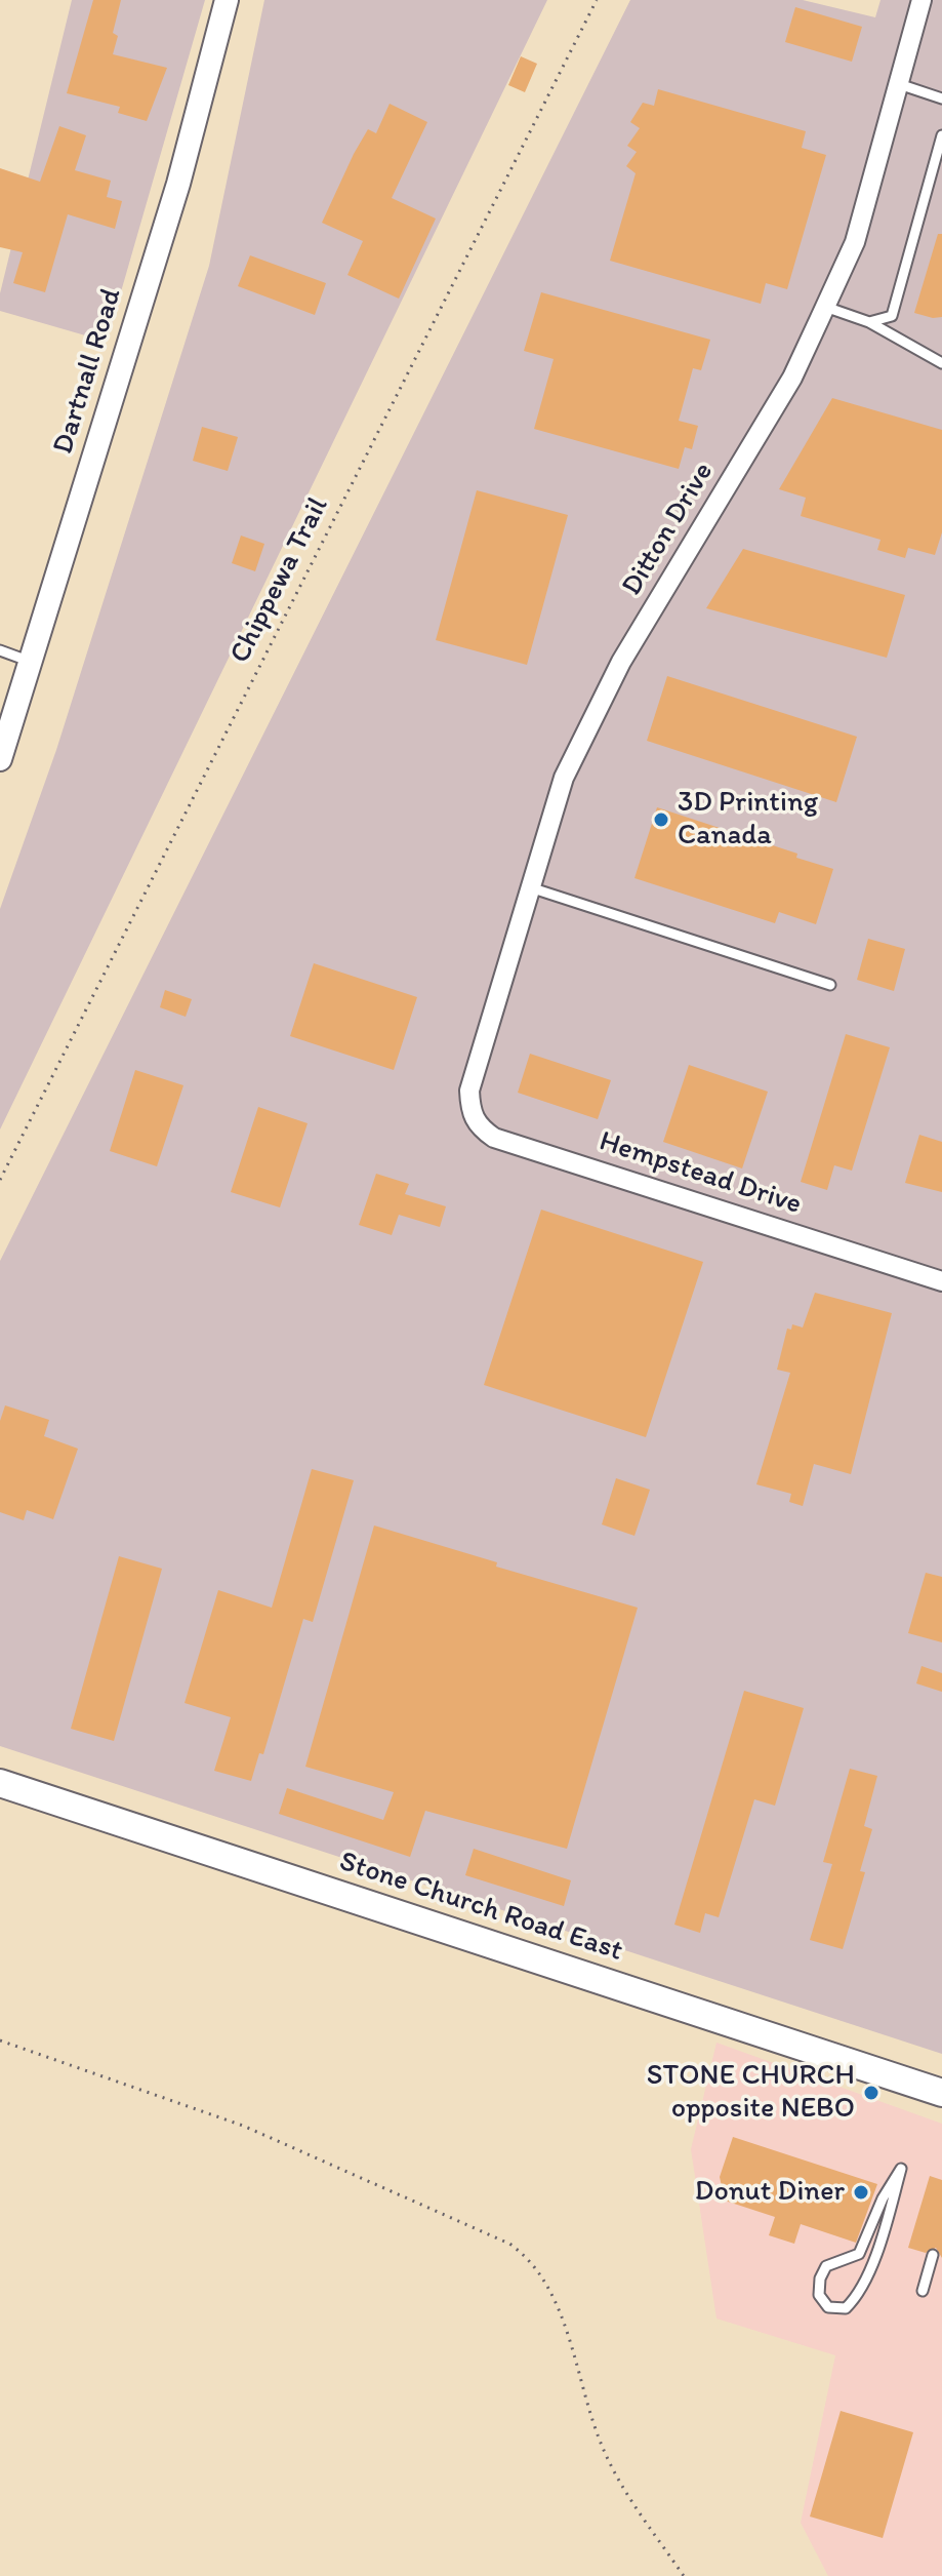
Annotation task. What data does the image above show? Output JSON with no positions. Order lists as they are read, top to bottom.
{
  "streets": {
    "main road": ["Stone Church Road East"],
    "street": ["Dartnall Road", "Ditton Drive", "Hempstead Drive"],
    "path": ["Chippewa Trail"]
  },
  "crossings": [
    ["Ditton Drive", "Hempstead Drive"]
  ],
  "places": ["3D Printing Canada", "STONE CHURCH opposite NEBO", "Donut Diner"]
}
